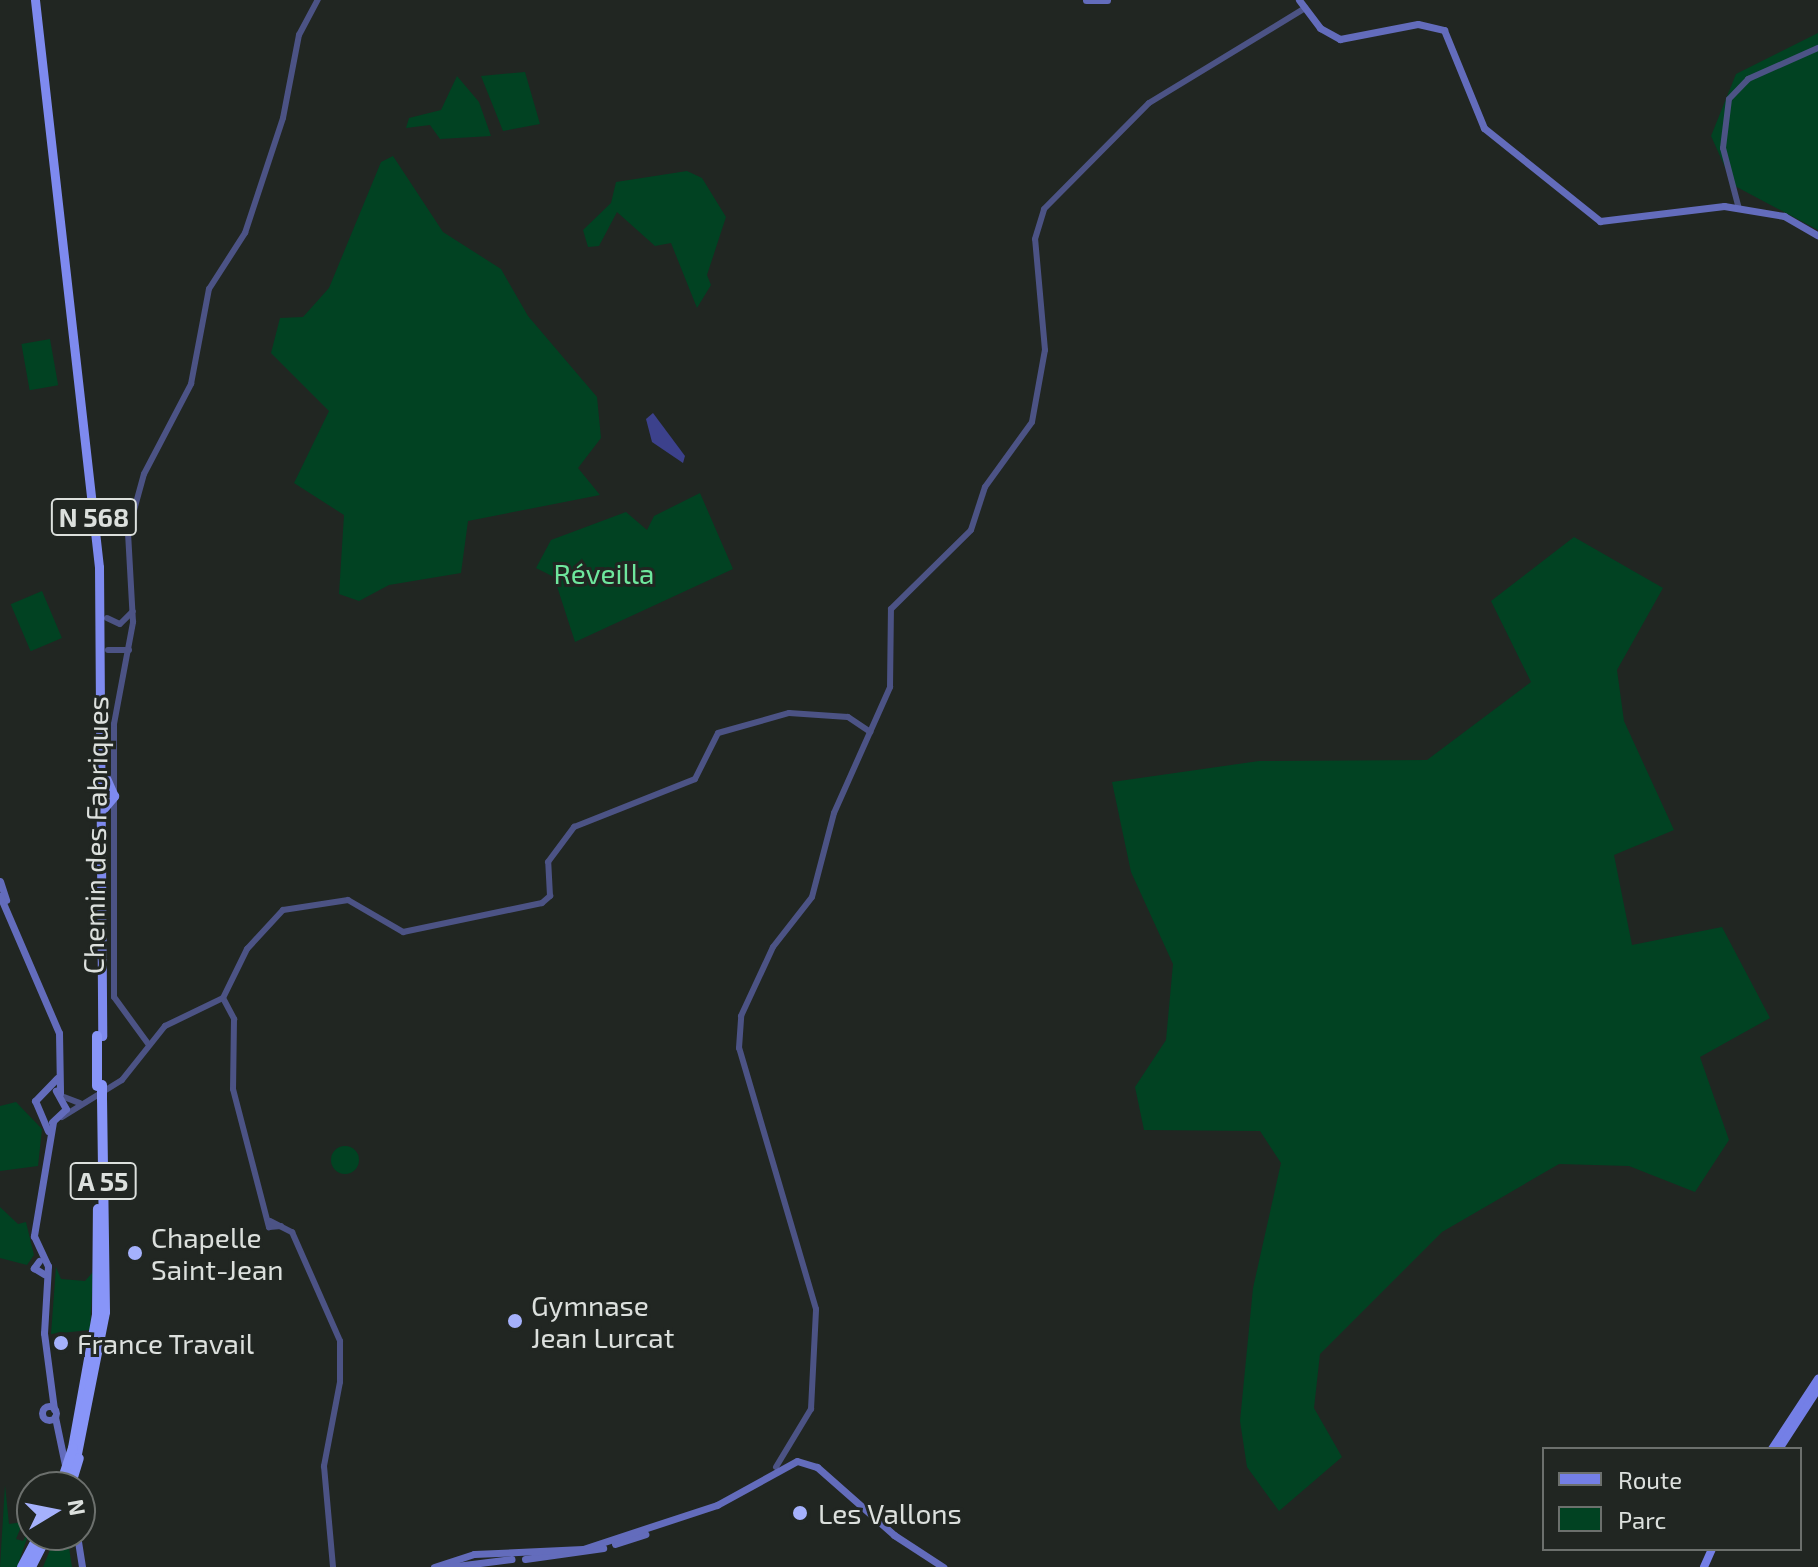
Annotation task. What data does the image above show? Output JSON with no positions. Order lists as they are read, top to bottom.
{
  "streets": {
    "highway": ["N 568", "A 55"],
    "street": ["Chemin des Fabriques"]
  },
  "crossings": [
    ["N 568", "A 55"]
  ],
  "parks": ["Réveilla"],
  "places": [
    "Chapelle Saint-Jean",
    "Gymnase Jean Lurcat",
    "France Travail",
    "Les Vallons"
  ],
  "legend": ["Route", "Parc"],
  "north": "right"
}
